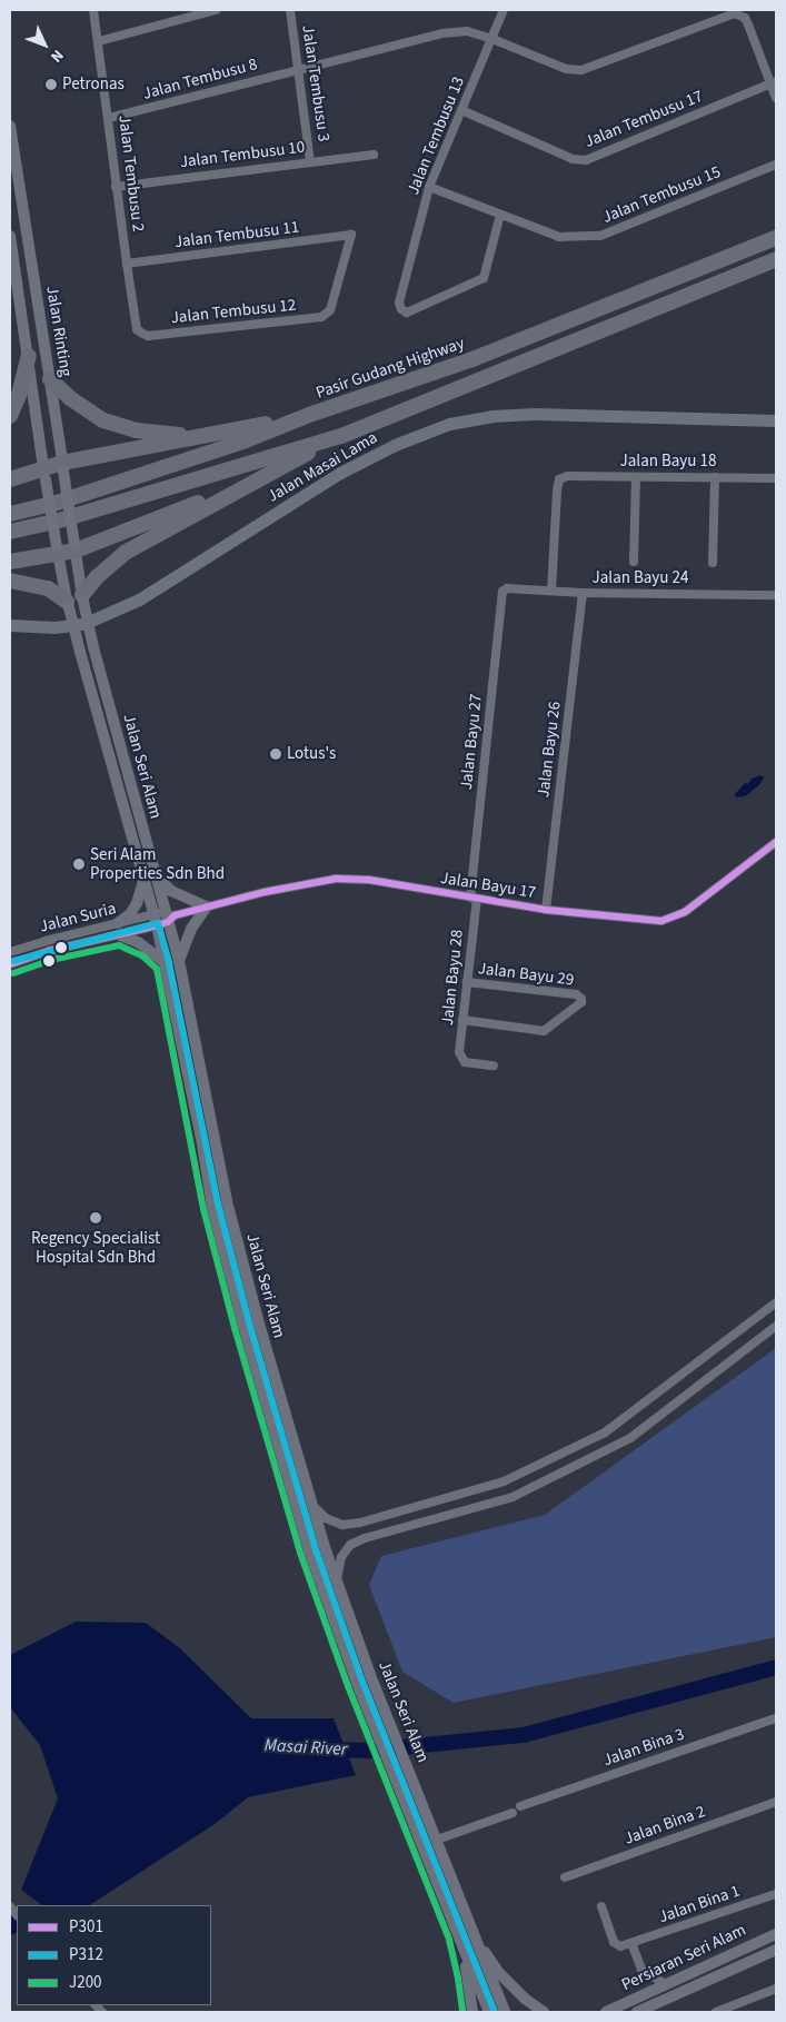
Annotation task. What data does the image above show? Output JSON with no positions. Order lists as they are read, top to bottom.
{
  "streets": {
    "highway": ["Pasir Gudang Highway"],
    "main road": [
      "Jalan Rinting",
      "Jalan Masai Lama",
      "Jalan Seri Alam",
      "Persiaran Seri Alam"
    ],
    "street": [
      "Jalan Tembusu 8",
      "Jalan Tembusu 3",
      "Jalan Tembusu 17",
      "Jalan Tembusu 13",
      "Jalan Tembusu 10",
      "Jalan Tembusu 2",
      "Jalan Tembusu 15",
      "Jalan Tembusu 11",
      "Jalan Tembusu 12",
      "Jalan Bayu 18",
      "Jalan Bayu 24",
      "Jalan Bayu 27",
      "Jalan Bayu 26",
      "Jalan Bayu 17",
      "Jalan Suria",
      "Jalan Bayu 29",
      "Jalan Bayu 28",
      "Jalan Bina 3",
      "Jalan Bina 2",
      "Jalan Bina 1"
    ]
  },
  "crossings": [
    ["Jalan Tembusu 8", "Jalan Tembusu 3"],
    ["Jalan Tembusu 8", "Jalan Tembusu 17"],
    ["Jalan Tembusu 8", "Jalan Tembusu 13"],
    ["Jalan Tembusu 8", "Jalan Tembusu 2"],
    ["Jalan Tembusu 3", "Jalan Tembusu 10"],
    ["Jalan Tembusu 17", "Jalan Tembusu 13"],
    ["Jalan Tembusu 13", "Jalan Tembusu 15"],
    ["Jalan Tembusu 10", "Jalan Tembusu 2"],
    ["Jalan Tembusu 2", "Jalan Tembusu 11"],
    ["Jalan Tembusu 2", "Jalan Tembusu 12"],
    ["Jalan Tembusu 11", "Jalan Tembusu 12"],
    ["Jalan Rinting", "Jalan Seri Alam"],
    ["Jalan Bayu 18", "Jalan Bayu 24"],
    ["Jalan Bayu 24", "Jalan Bayu 27"],
    ["Jalan Bayu 24", "Jalan Bayu 26"],
    ["Jalan Bayu 27", "Jalan Bayu 17"],
    ["Jalan Bayu 27", "Jalan Bayu 28"],
    ["Jalan Bayu 26", "Jalan Bayu 17"],
    ["Jalan Seri Alam", "Jalan Bayu 17"],
    ["Jalan Seri Alam", "Jalan Suria"],
    ["Jalan Bayu 17", "Jalan Suria"],
    ["Jalan Bayu 17", "Jalan Bayu 28"],
    ["Jalan Bayu 29", "Jalan Bayu 28"]
  ],
  "water": ["Masai River"],
  "places": [
    "Petronas",
    "Lotus's",
    "Seri Alam Properties Sdn Bhd",
    "Regency Specialist Hospital Sdn Bhd"
  ],
  "lines": ["transit line P301", "transit line P312", "transit line J200"],
  "legend": ["P301", "P312", "J200"],
  "north": "bottom right"
}
